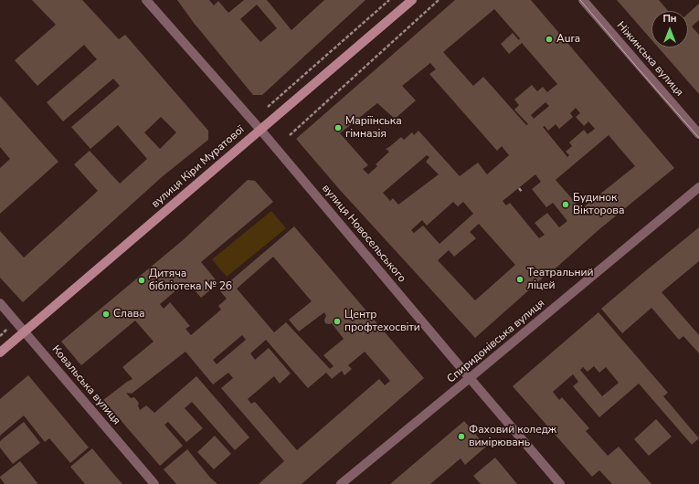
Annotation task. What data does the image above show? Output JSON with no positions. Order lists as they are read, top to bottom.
{
  "streets": {
    "street": [
      "Ніжинська вулиця",
      "вулиця Кіри Муратової",
      "вулиця Новосельського",
      "Спиридонівська вулиця",
      "Ковальська вулиця"
    ]
  },
  "crossings": [
    ["вулиця Кіри Муратової", "вулиця Новосельського"],
    ["вулиця Кіри Муратової", "Ковальська вулиця"],
    ["вулиця Новосельського", "Спиридонівська вулиця"]
  ],
  "places": [
    "Aura",
    "Маріїнська гімназія",
    "Будинок Вікторова",
    "Театральний ліцей",
    "Дитяча бібліотека № 26",
    "Слава",
    "Центр профтехосвіти",
    "Фаховий коледж вимірювань"
  ],
  "north": "top"
}
